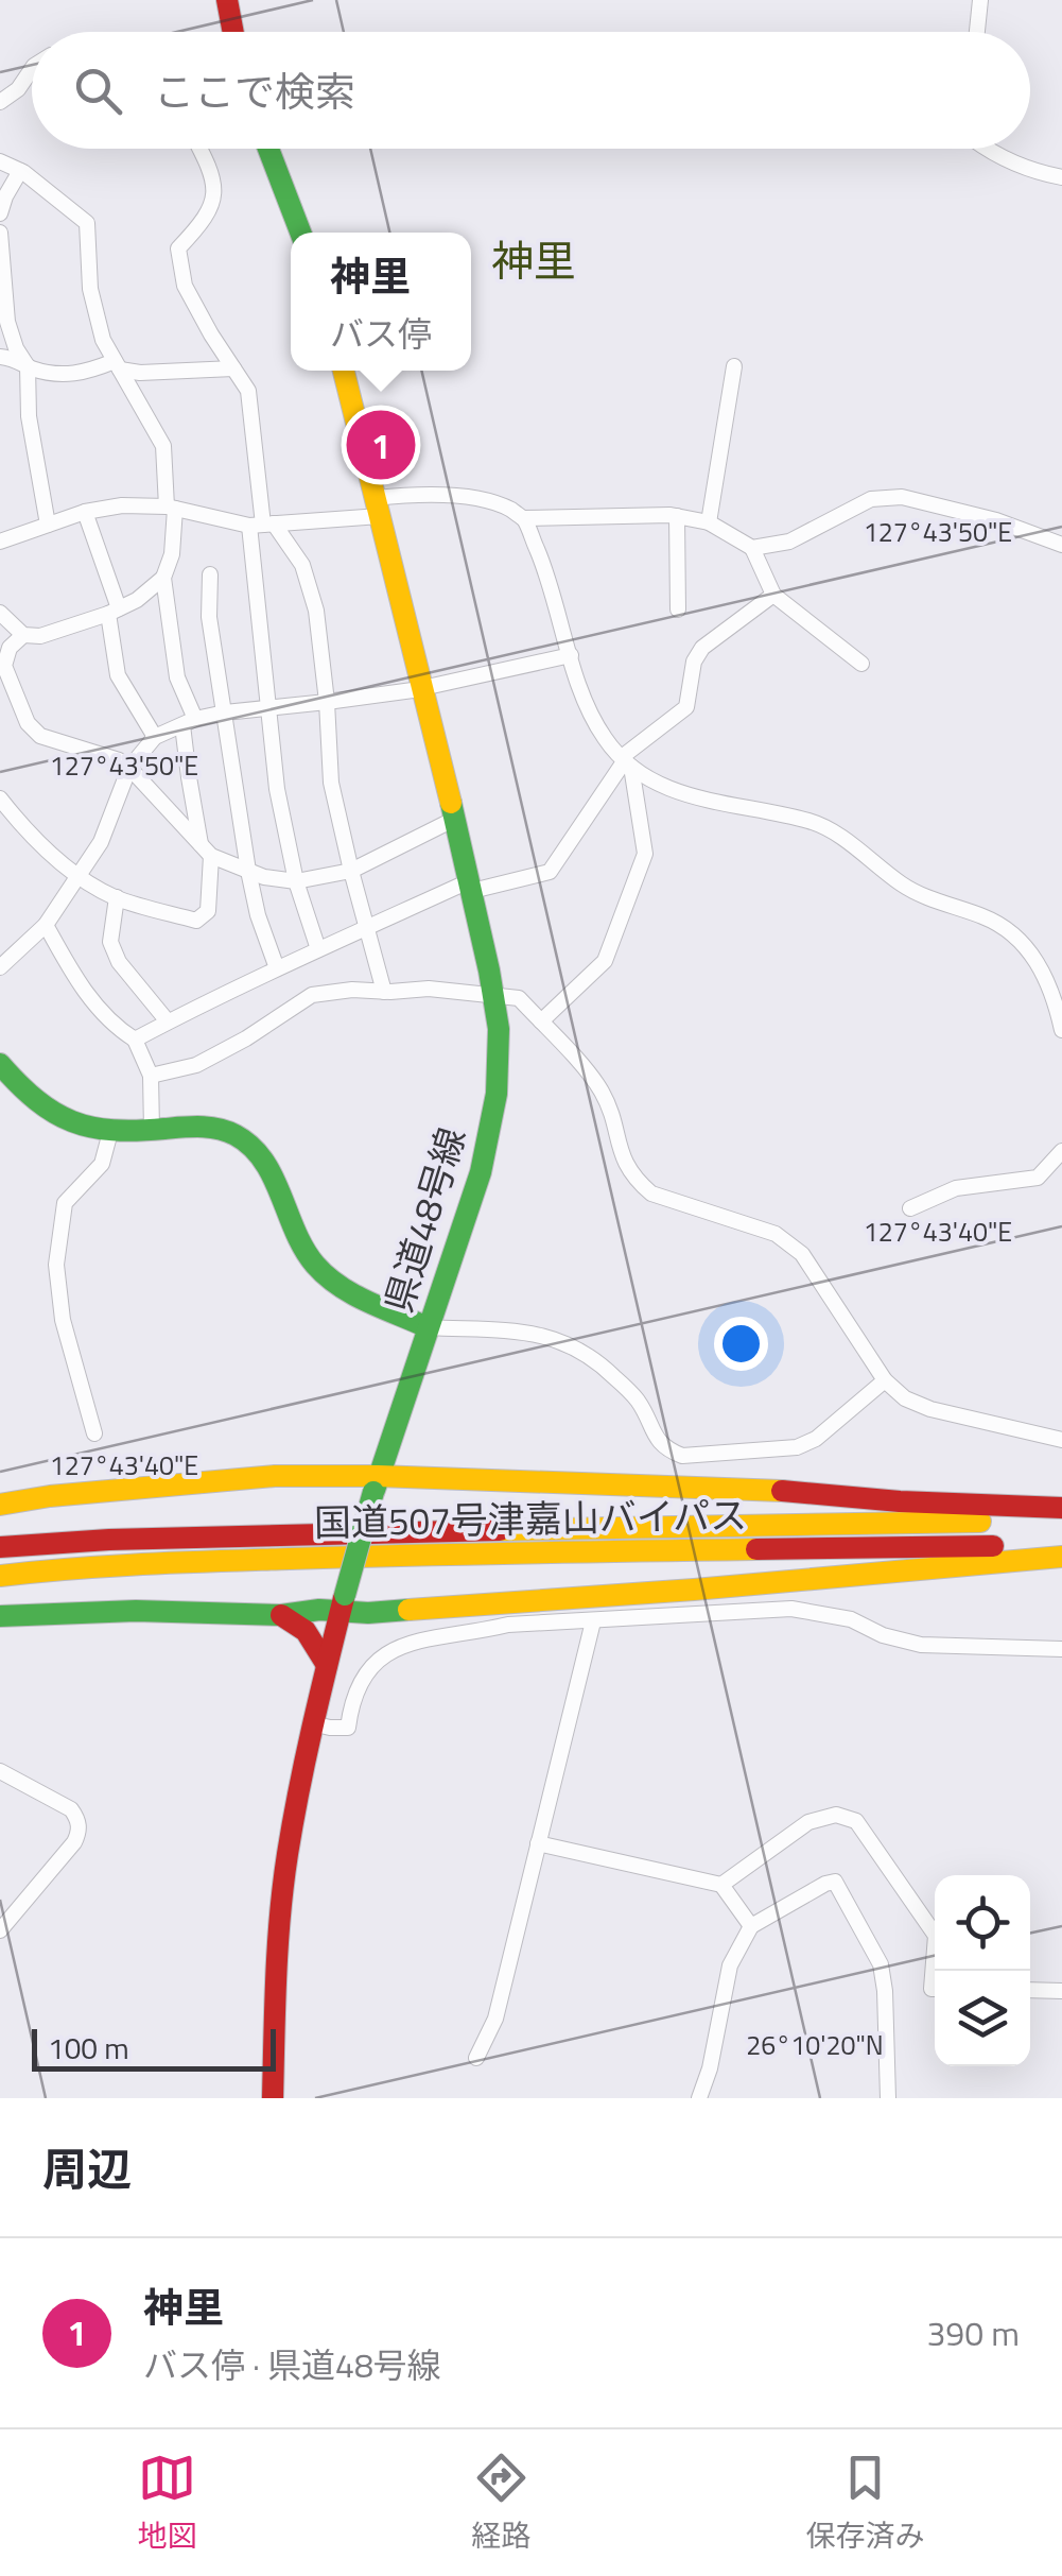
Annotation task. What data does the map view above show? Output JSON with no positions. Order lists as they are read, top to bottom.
{
  "streets": {
    "main road": ["県道48号線", "国道507号津嘉山バイパス"]
  },
  "districts": ["神里"],
  "scale_bar": "100 m",
  "page": {
    "search": "ここで検索",
    "popup": ["神里", "バス停"],
    "pins": "1",
    "scale": "100 m",
    "heading": "周辺",
    "list": [
      {
        "mark": "1",
        "name": "神里",
        "note": "バス停 · 県道48号線",
        "value": "390 m"
      }
    ],
    "nav": ["地図", "経路", "保存済み"]
  },
  "coordinates": ["127°43'50\"E", "127°43'40\"E", "26°10'20\"N"]
}
